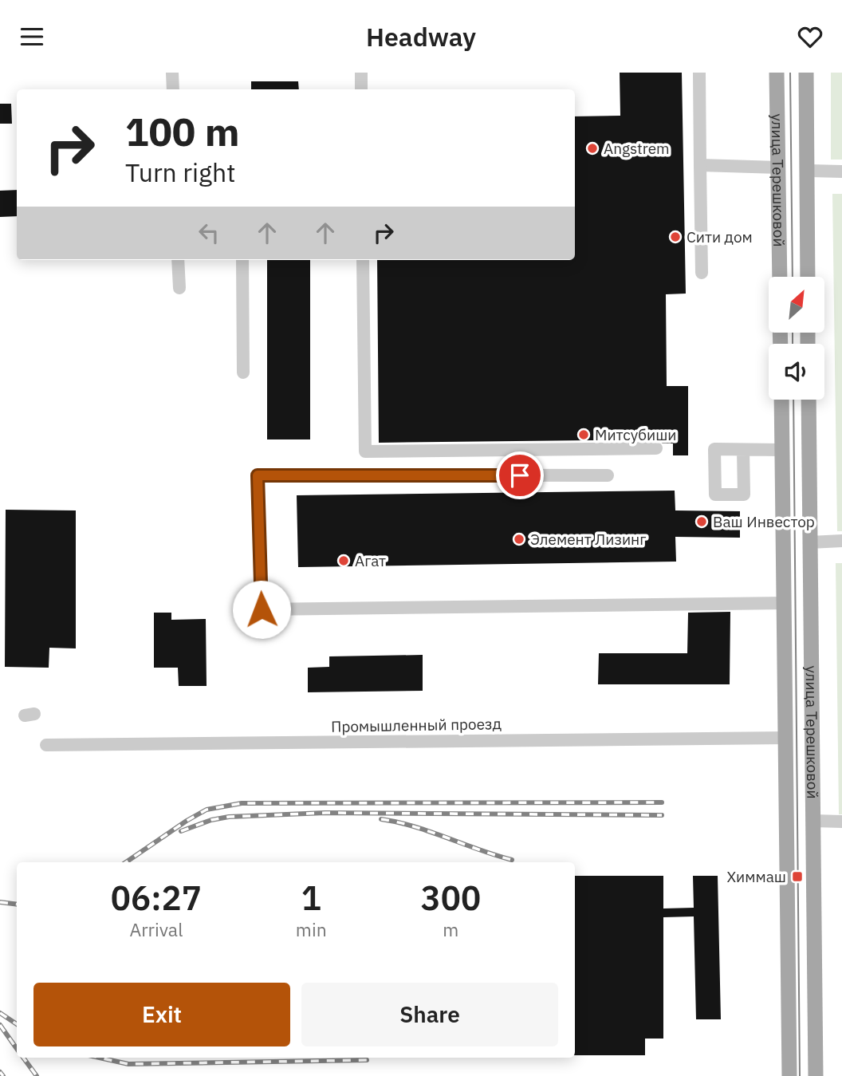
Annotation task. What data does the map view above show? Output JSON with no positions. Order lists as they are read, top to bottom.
{
  "streets": {
    "main road": ["улица Терешковой"],
    "lane": ["Промышленный проезд"]
  },
  "crossings": [
    ["улица Терешковой", "Промышленный проезд"]
  ],
  "places": {
    "other": [
      "Angstrem",
      "Сити дом",
      "Митсубиши",
      "Ваш Инвестор",
      "Элемент Лизинг",
      "Агат"
    ],
    "transit": ["Химмаш"]
  },
  "north": "top right",
  "page": {
    "header": "Headway",
    "turn": ["100 m", "Turn right"],
    "eta": [
      "06:27",
      "Arrival",
      "1",
      "min",
      "300",
      "m"
    ],
    "buttons": ["Exit", "Share"]
  }
}
